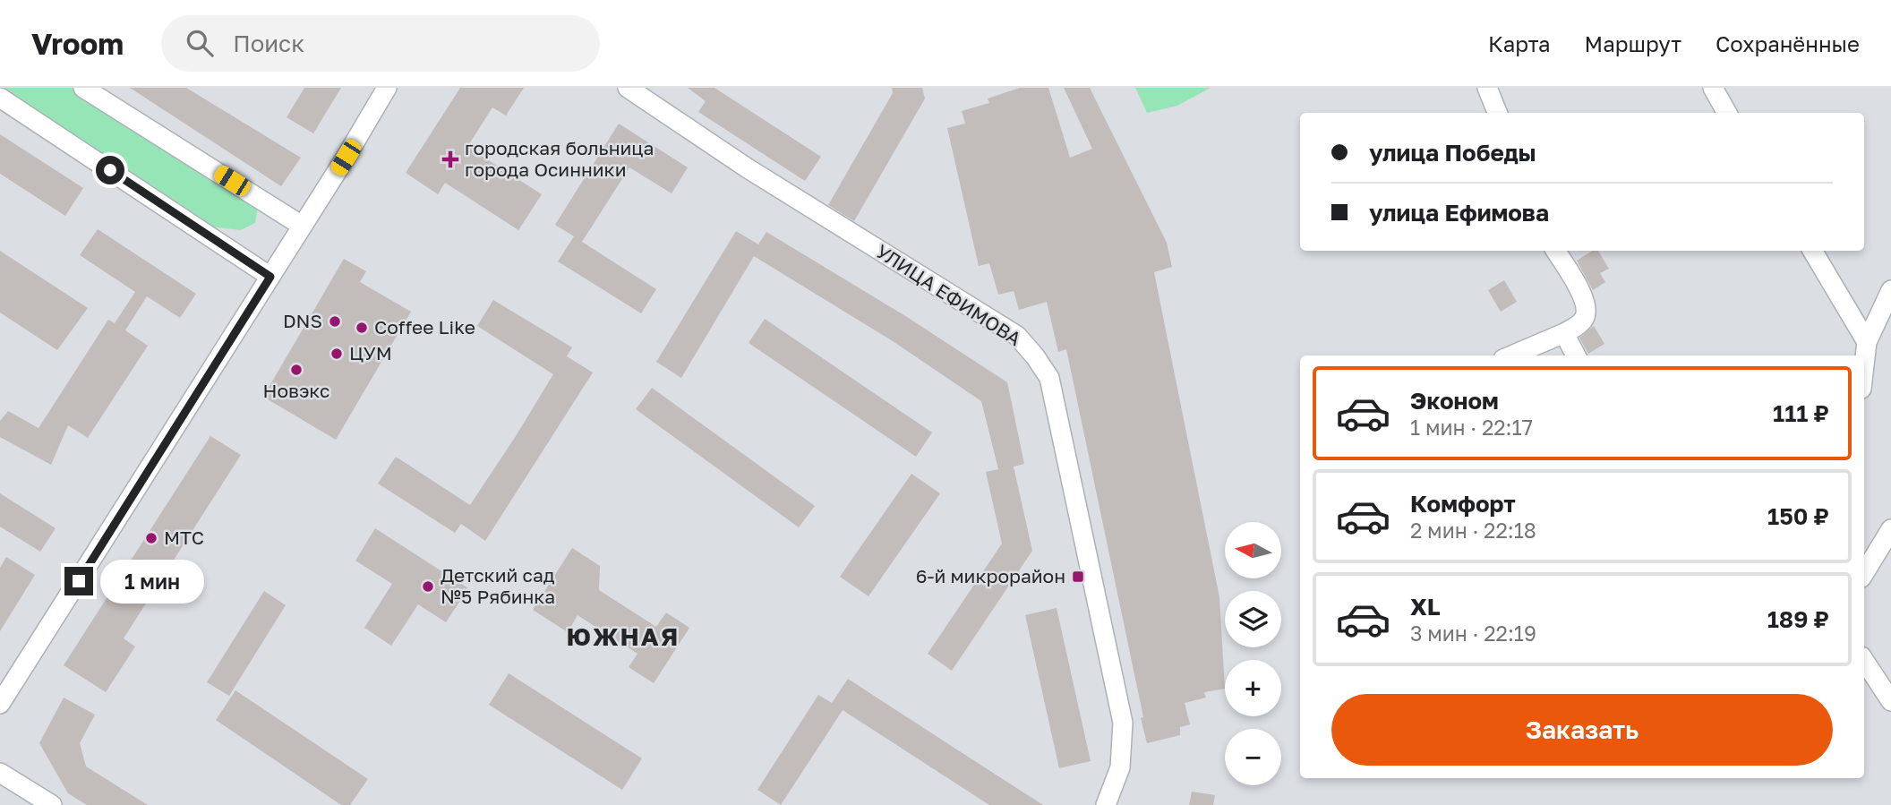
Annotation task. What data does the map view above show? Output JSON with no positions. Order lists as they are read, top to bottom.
{
  "streets": {
    "street": ["УЛИЦА ЕФИМОВА"]
  },
  "districts": ["ЮЖНАЯ"],
  "places": {
    "health": ["городская больница города Осинники"],
    "other": [
      "DNS",
      "Coffee Like",
      "ЦУМ",
      "Новэкс",
      "МТС",
      "Детский сад №5 Рябинка"
    ],
    "transit": ["6-й микрорайон"]
  },
  "north": "left",
  "page": {
    "header": "Vroom",
    "search": "Поиск",
    "nav": ["Карта", "Маршрут", "Сохранённые"],
    "banner": ["улица Победы", "улица Ефимова"],
    "list": [
      {
        "name": "Эконом",
        "note": "1 мин · 22:17",
        "value": "111 ₽"
      },
      {
        "name": "Комфорт",
        "note": "2 мин · 22:18",
        "value": "150 ₽"
      },
      {
        "name": "XL",
        "note": "3 мин · 22:19",
        "value": "189 ₽"
      }
    ],
    "map_buttons": ["+", "−"],
    "bubble": "1 мин",
    "buttons": "Заказать"
  }
}
